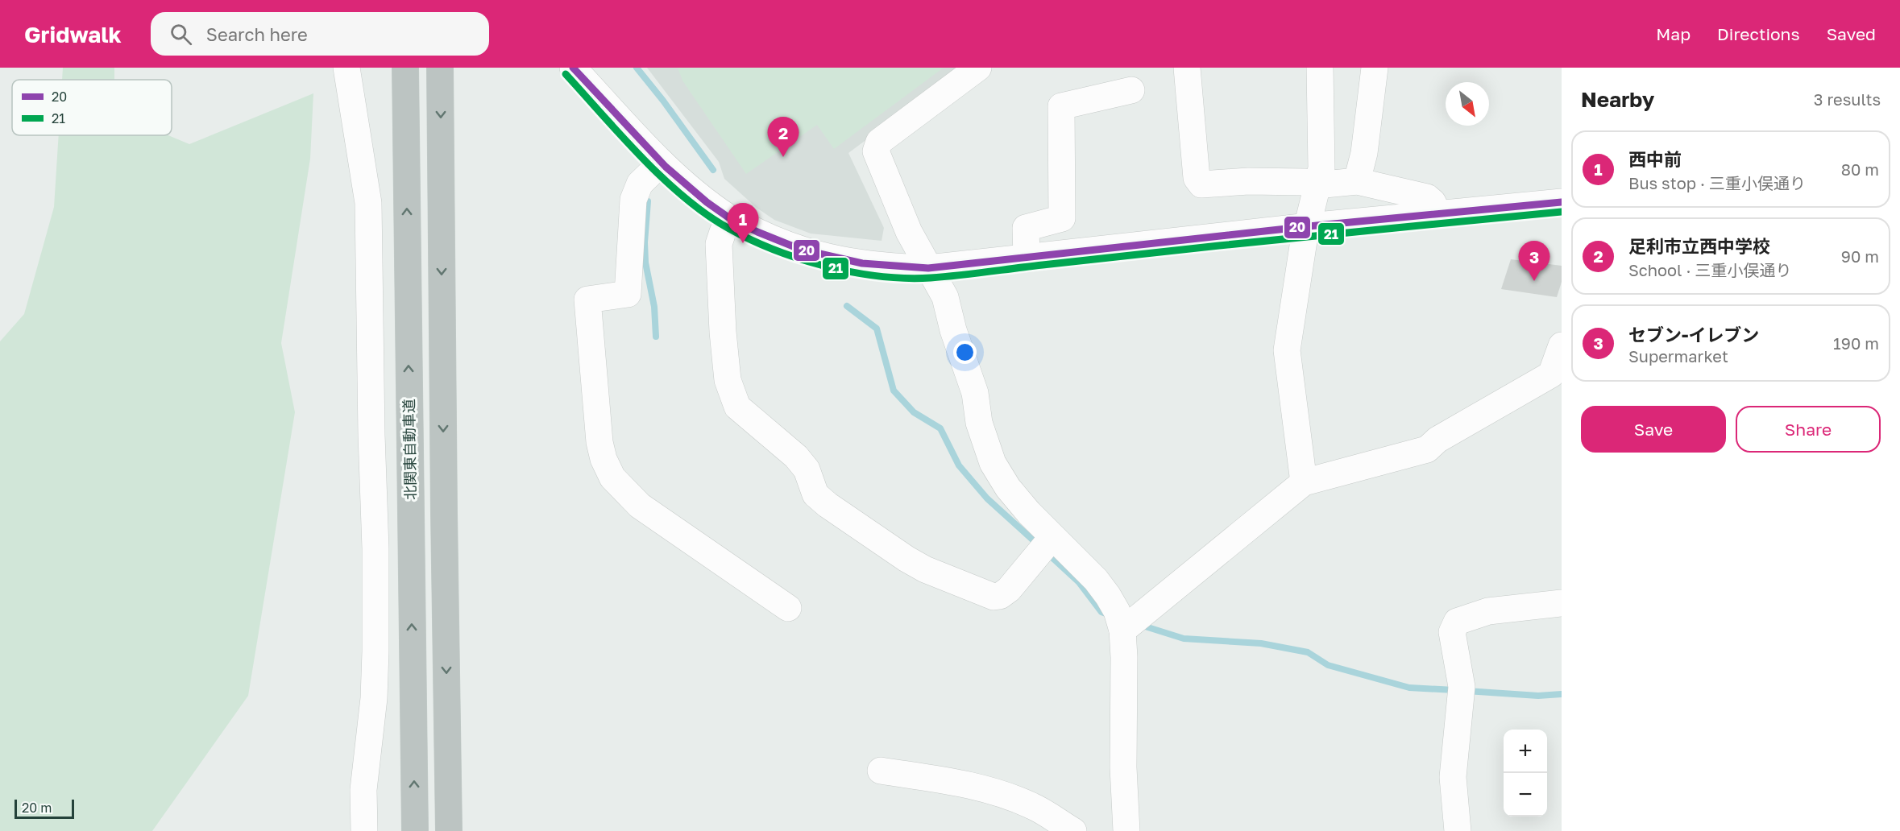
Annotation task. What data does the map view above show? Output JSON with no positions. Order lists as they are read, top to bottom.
{
  "streets": {
    "highway": ["北関東自動車道"]
  },
  "lines": ["transit line 20", "transit line 21"],
  "legend": ["20", "21"],
  "scale_bar": "20 m",
  "north": "bottom right",
  "page": {
    "header": "Gridwalk",
    "search": "Search here",
    "nav": ["Map", "Directions", "Saved"],
    "heading": ["Nearby", "3 results"],
    "pins": ["2", "1", "3"],
    "list": [
      {
        "mark": "1",
        "name": "西中前",
        "note": "Bus stop · 三重小俣通り",
        "value": "80 m"
      },
      {
        "mark": "2",
        "name": "足利市立西中学校",
        "note": "School · 三重小俣通り",
        "value": "90 m"
      },
      {
        "mark": "3",
        "name": "セブン-イレブン",
        "note": "Supermarket",
        "value": "190 m"
      }
    ],
    "buttons": ["Save", "Share"],
    "map_buttons": ["+", "−"],
    "scale": "20 m"
  }
}
